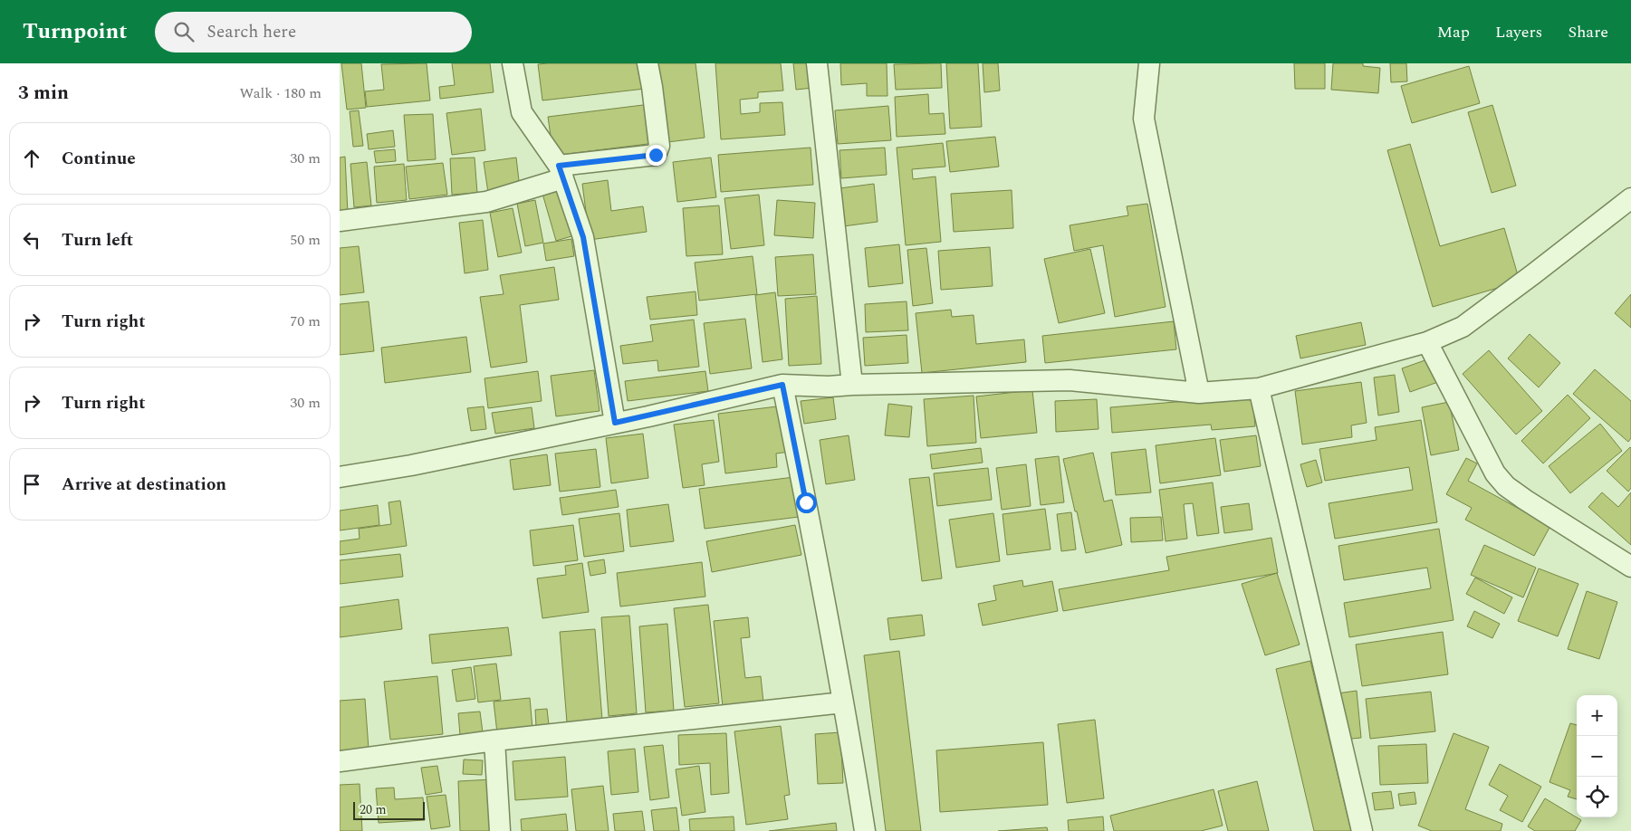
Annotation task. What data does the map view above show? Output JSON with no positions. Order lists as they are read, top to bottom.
{
  "scale_bar": "20 m",
  "page": {
    "header": "Turnpoint",
    "search": "Search here",
    "nav": ["Map", "Layers", "Share"],
    "heading": ["3 min", "Walk · 180 m"],
    "list": [
      ["Continue", "30 m"],
      ["Turn left", "50 m"],
      ["Turn right", "70 m"],
      ["Turn right", "30 m"],
      "Arrive at destination"
    ],
    "map_buttons": ["+", "−"],
    "scale": "20 m"
  }
}
